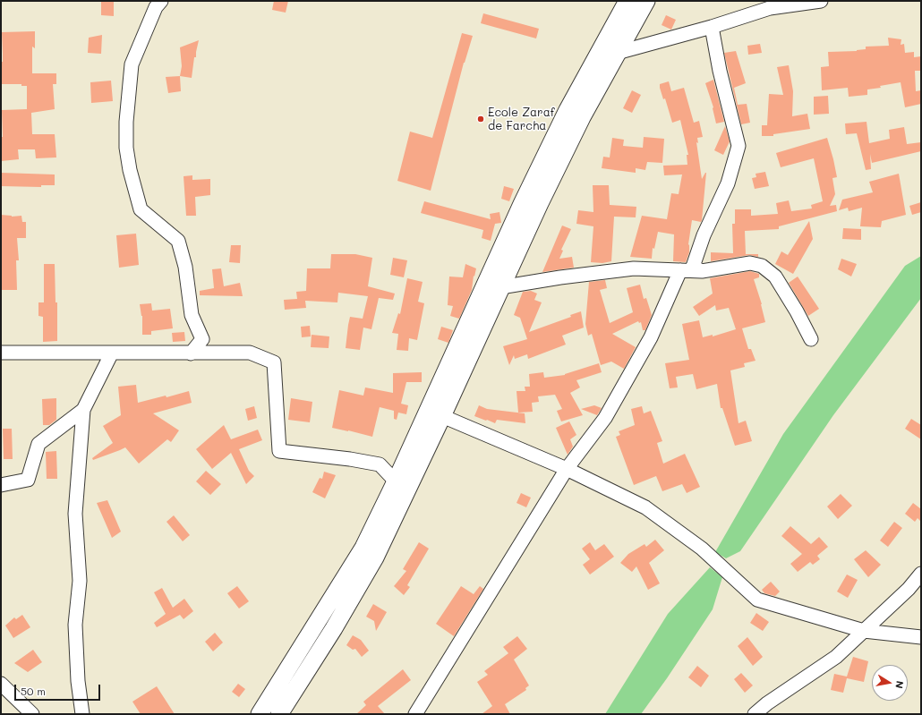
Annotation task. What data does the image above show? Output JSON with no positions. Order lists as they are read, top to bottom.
{
  "places": ["Ecole Zaraf de Farcha"],
  "scale_bar": "50 m",
  "north": "right"
}
